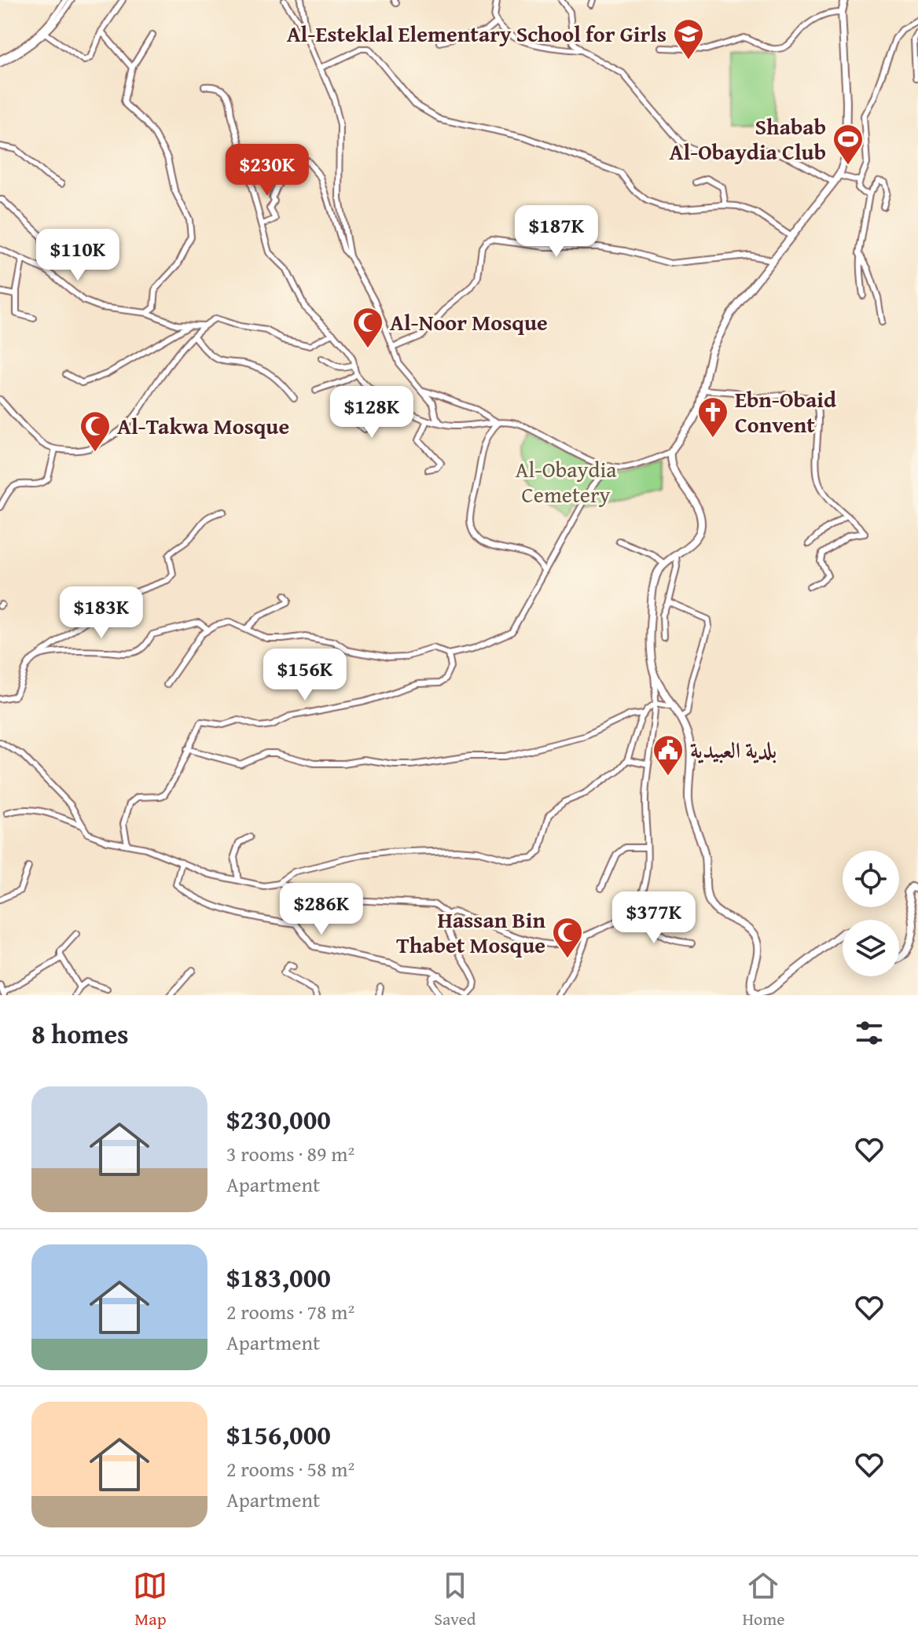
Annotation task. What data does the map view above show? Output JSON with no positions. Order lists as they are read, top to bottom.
{
  "parks": ["Al-Obaydia Cemetery"],
  "places": {
    "school or university": ["Al-Esteklal Elementary School for Girls"],
    "sports": ["Shabab Al-Obaydia Club"],
    "mosque": ["Al-Noor Mosque", "Al-Takwa Mosque", "Hassan Bin Thabet Mosque"],
    "church": ["Ebn-Obaid Convent"],
    "public building": ["بلدية العبيدية"]
  },
  "page": {
    "price": [
      "$230K",
      "$187K",
      "$110K",
      "$128K",
      "$183K",
      "$156K",
      "$286K",
      "$377K"
    ],
    "heading": "8 homes",
    "list": [
      {
        "name": "$230,000",
        "note": "3 rooms · 89 m² · Apartment"
      },
      {
        "name": "$183,000",
        "note": "2 rooms · 78 m² · Apartment"
      },
      {
        "name": "$156,000",
        "note": "2 rooms · 58 m² · Apartment"
      }
    ],
    "tabs": ["Map", "Saved", "Home"]
  }
}
